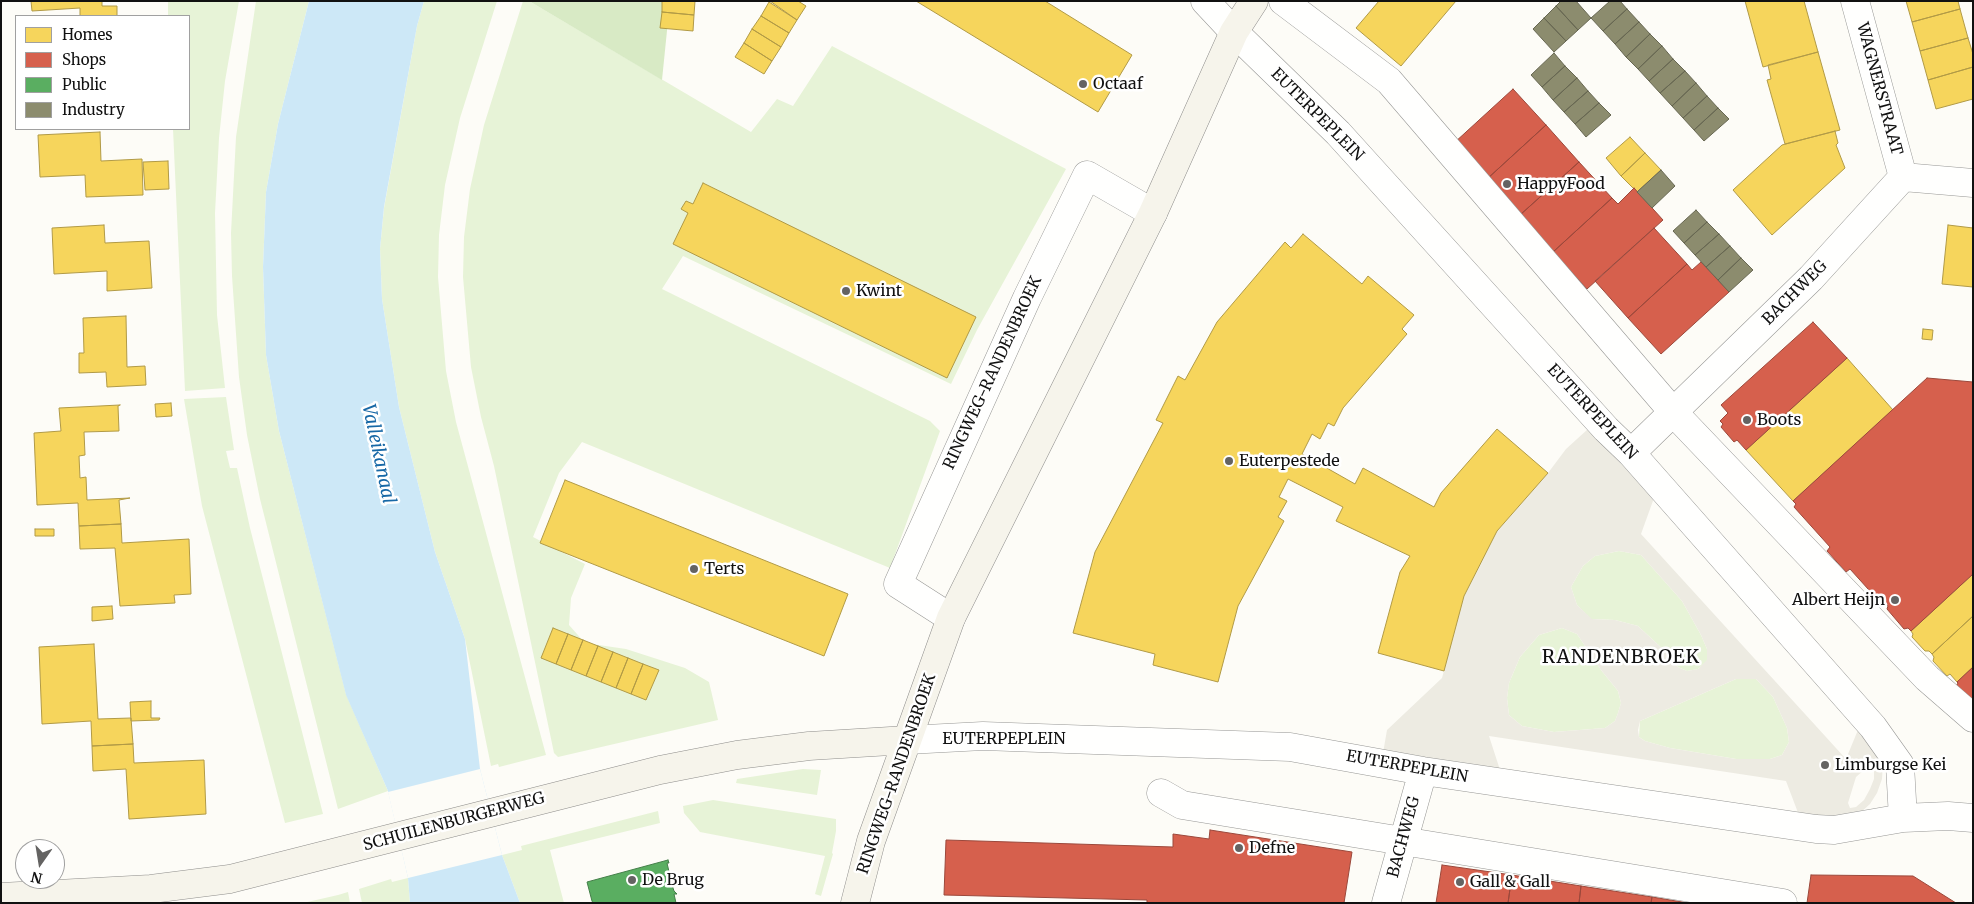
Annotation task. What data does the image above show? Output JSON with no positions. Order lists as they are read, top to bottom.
{
  "streets": {
    "main road": ["RINGWEG-RANDENBROEK", "SCHUILENBURGERWEG"],
    "street": ["WAGNERSTRAAT", "EUTERPEPLEIN", "BACHWEG"]
  },
  "crossings": [
    ["WAGNERSTRAAT", "BACHWEG"],
    ["EUTERPEPLEIN", "BACHWEG"],
    ["EUTERPEPLEIN", "RINGWEG-RANDENBROEK"],
    ["EUTERPEPLEIN", "SCHUILENBURGERWEG"],
    ["RINGWEG-RANDENBROEK", "SCHUILENBURGERWEG"]
  ],
  "districts": ["RANDENBROEK"],
  "water": ["Valleikanaal"],
  "places": [
    "Octaaf",
    "HappyFood",
    "Kwint",
    "Boots",
    "Euterpestede",
    "Terts",
    "Albert Heijn",
    "Limburgse Kei",
    "Defne",
    "De Brug",
    "Gall & Gall"
  ],
  "legend": [
    "Homes",
    "Shops",
    "Public",
    "Industry"
  ],
  "north": "bottom"
}
